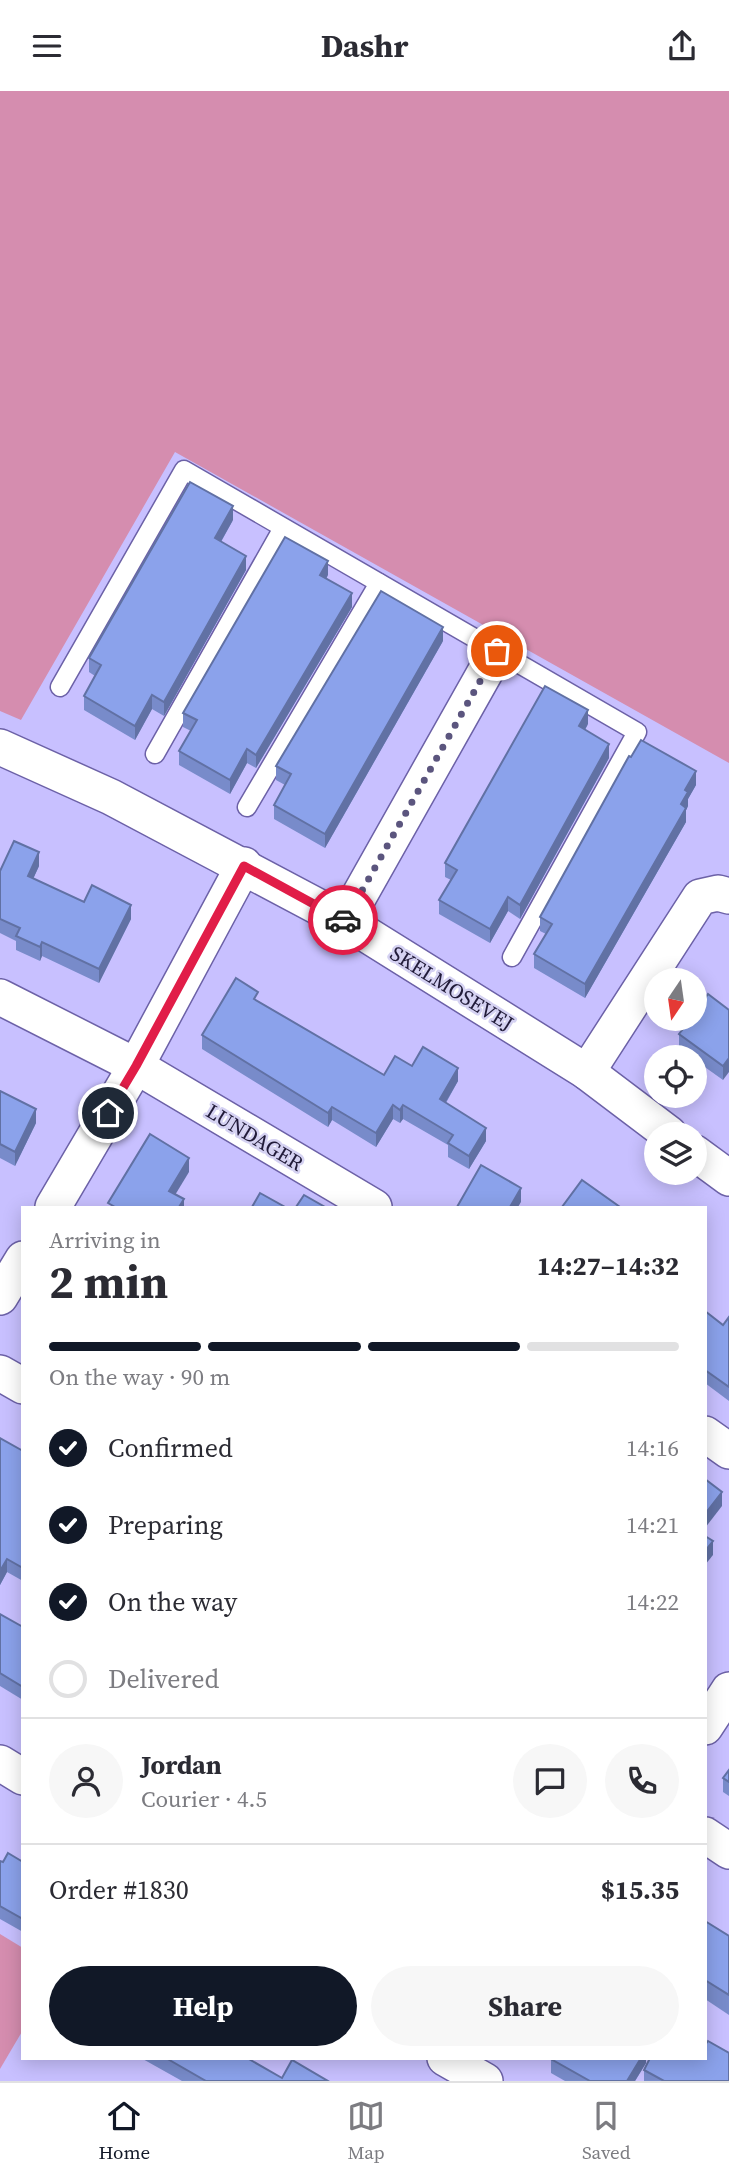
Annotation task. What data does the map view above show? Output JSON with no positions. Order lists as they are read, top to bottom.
{
  "streets": {
    "street": ["SKELMOSEVEJ", "LUNDAGER"]
  },
  "north": "bottom",
  "page": {
    "header": "Dashr",
    "heading": ["2 min", "Arriving in", "14:27–14:32"],
    "panel": [
      "Jordan",
      "Courier · 4.5",
      "Order #1830",
      "$15.35"
    ],
    "bar": "On the way · 90 m",
    "list": [
      ["Confirmed", "14:16"],
      ["Preparing", "14:21"],
      ["On the way", "14:22"],
      "Delivered"
    ],
    "buttons": ["Help", "Share"],
    "tabs": ["Home", "Map", "Saved"]
  }
}
